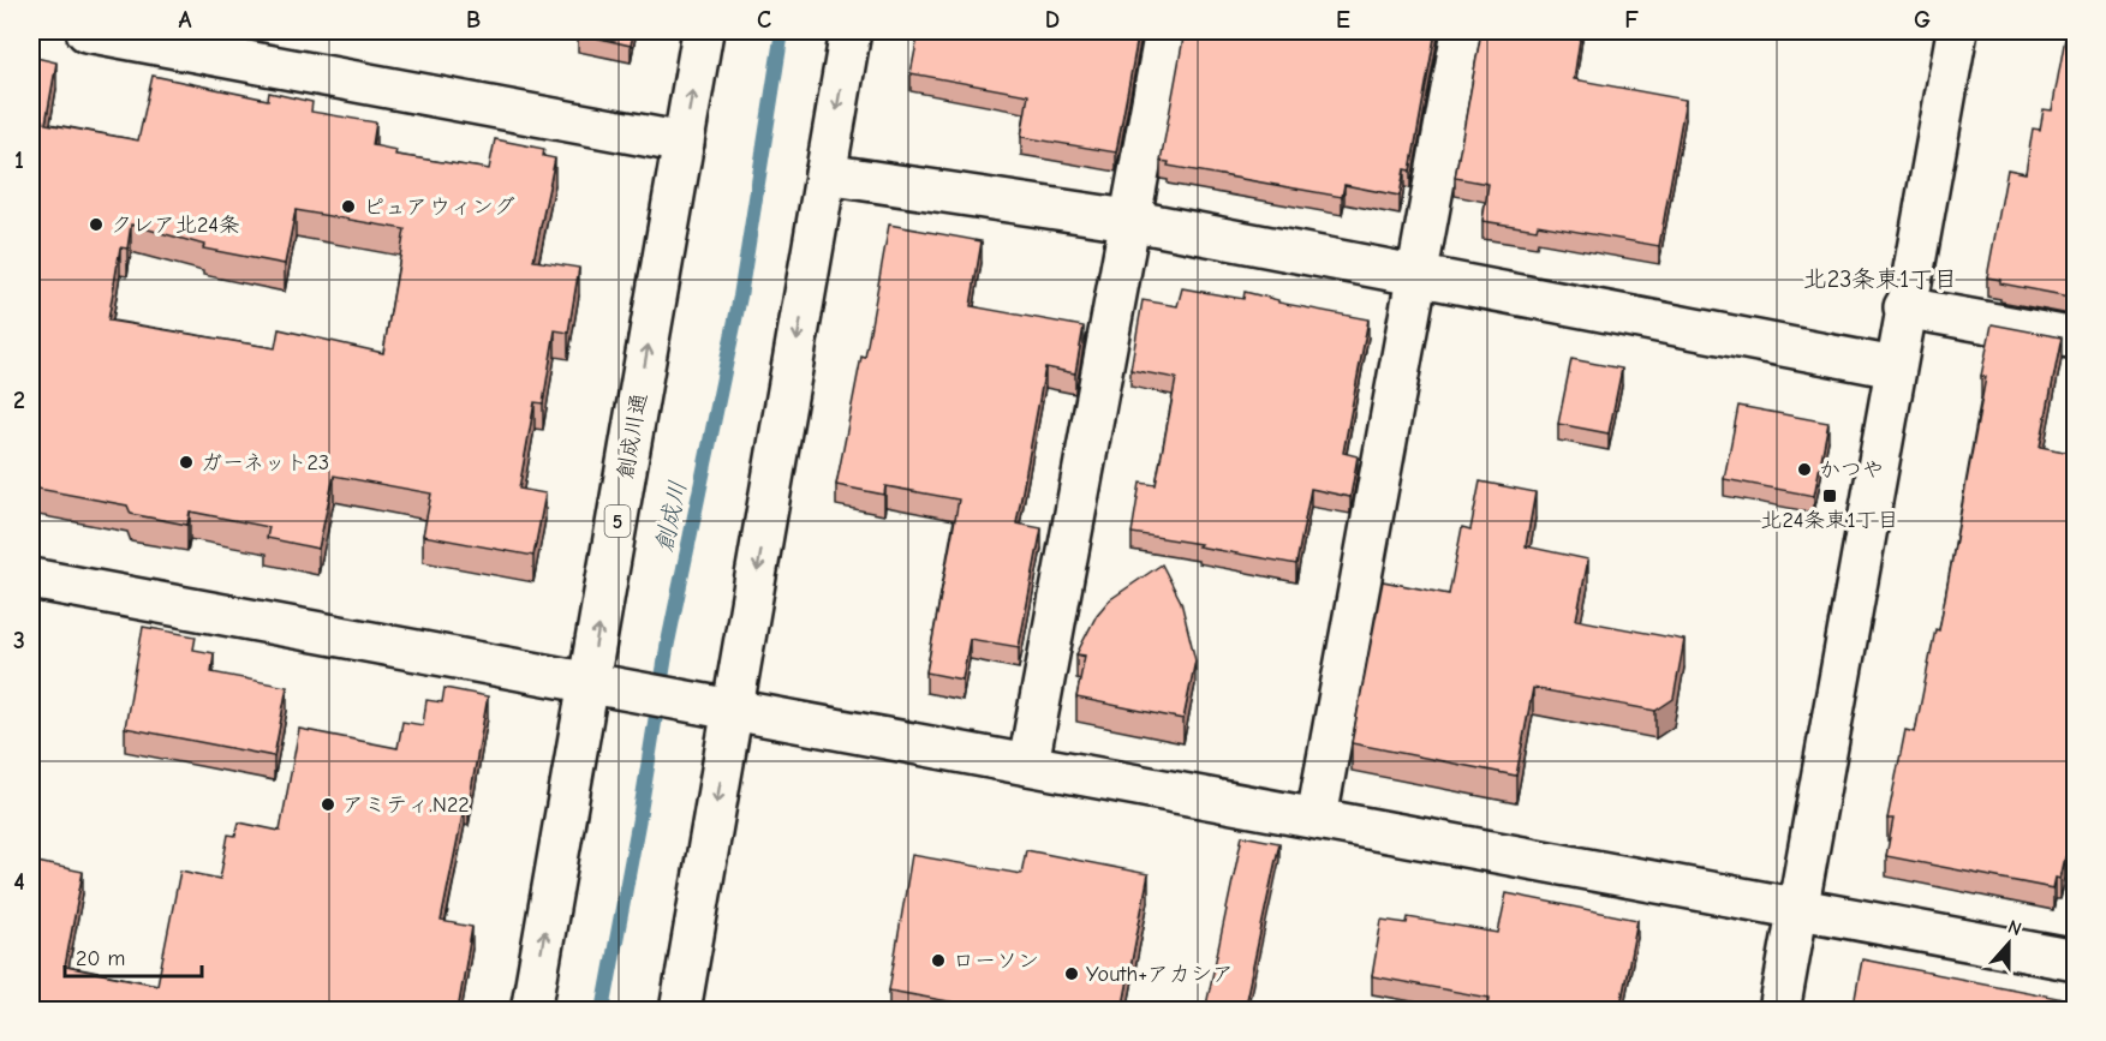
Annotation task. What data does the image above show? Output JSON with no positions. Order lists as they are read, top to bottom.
{
  "streets": {
    "main road": ["創成川通", "5"]
  },
  "districts": ["北23条東1丁目"],
  "water": ["創成川"],
  "places": {
    "other": [
      "ピュアウィング",
      "クレア北24条",
      "ガーネット23",
      "かつや",
      "アミティ.N22",
      "ローソン",
      "Youth+アカシア"
    ],
    "transit": ["北24条東1丁目"]
  },
  "scale_bar": "20 m",
  "north": "top",
  "grid": {
    "columns": [
      "A",
      "B",
      "C",
      "D",
      "E",
      "F",
      "G"
    ],
    "rows": [
      "1",
      "2",
      "3",
      "4"
    ]
  }
}
